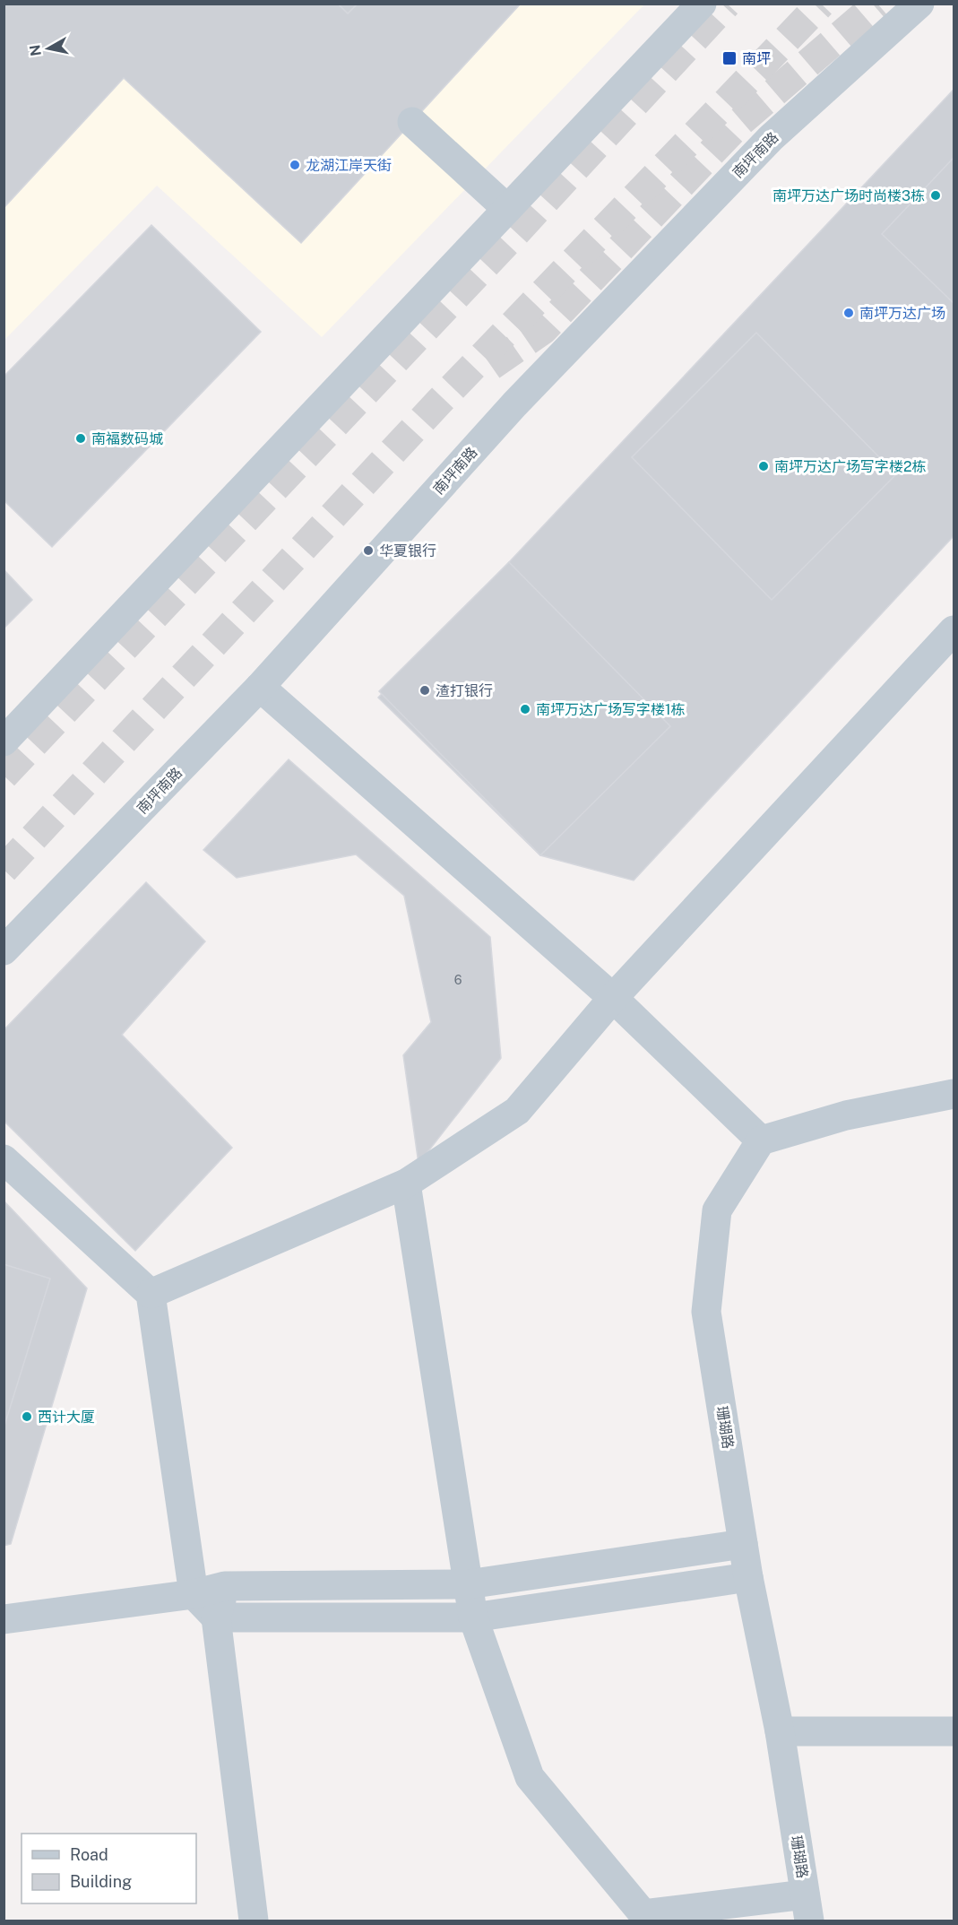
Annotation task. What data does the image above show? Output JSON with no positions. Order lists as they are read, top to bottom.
{
  "streets": {
    "street": ["南坪南路", "珊瑚路"]
  },
  "places": {
    "transit": ["南坪"],
    "other": [
      "龙湖江岸天街",
      "南坪万达广场时尚楼3栋",
      "南坪万达广场",
      "南福数码城",
      "南坪万达广场写字楼2栋",
      "华夏银行",
      "渣打银行",
      "南坪万达广场写字楼1栋",
      "西计大厦"
    ]
  },
  "house_numbers": ["6"],
  "legend": ["Road", "Building"],
  "north": "left"
}
